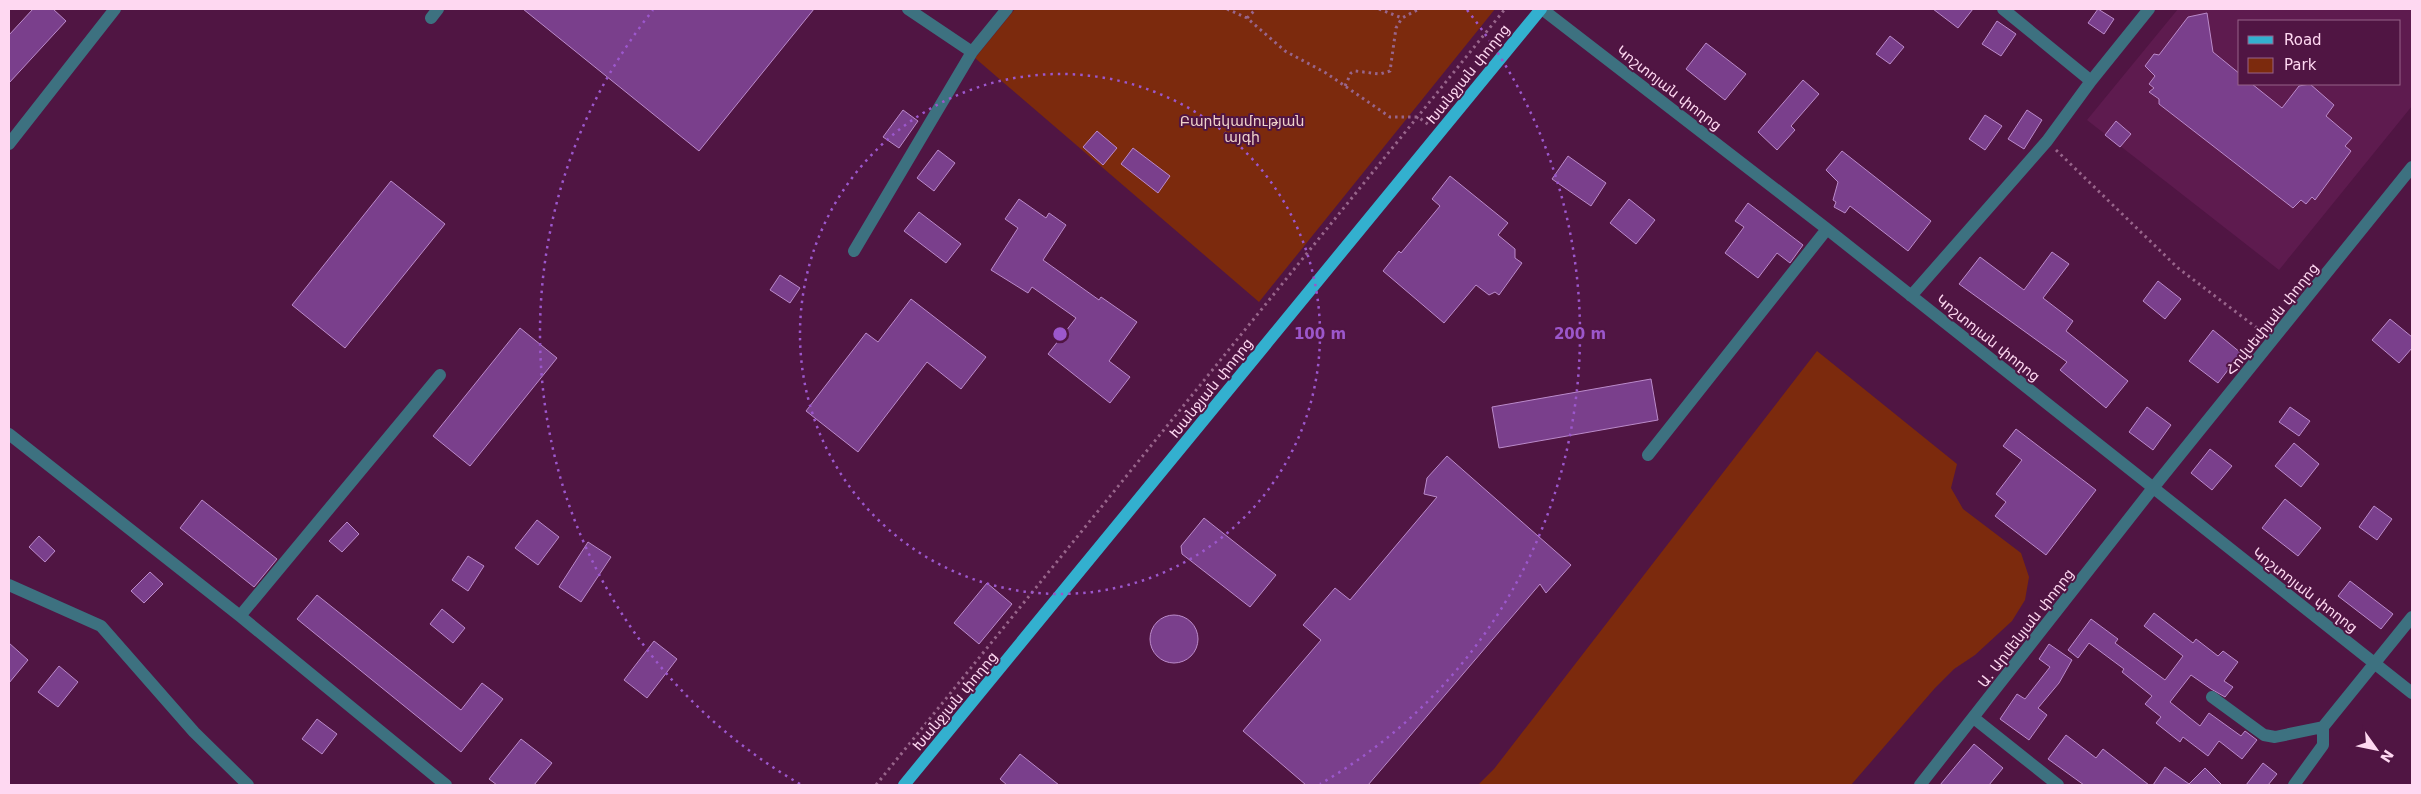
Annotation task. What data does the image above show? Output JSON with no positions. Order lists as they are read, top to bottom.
{
  "streets": {
    "main road": ["Խանջյան փողոց"],
    "street": ["Կոշտոյան փողոց", "Հովսեփյան փողոց", "Ա. Արմենյան փողոց"]
  },
  "crossings": [
    ["Խանջյան փողոց", "Կոշտոյան փողոց"],
    ["Կոշտոյան փողոց", "Հովսեփյան փողոց"],
    ["Կոշտոյան փողոց", "Ա. Արմենյան փողոց"],
    ["Հովսեփյան փողոց", "Ա. Արմենյան փողոց"]
  ],
  "parks": ["Բարեկամության այգի"],
  "legend": ["Road", "Park"],
  "north": "bottom right",
  "rings": ["100 m", "200 m"]
}
